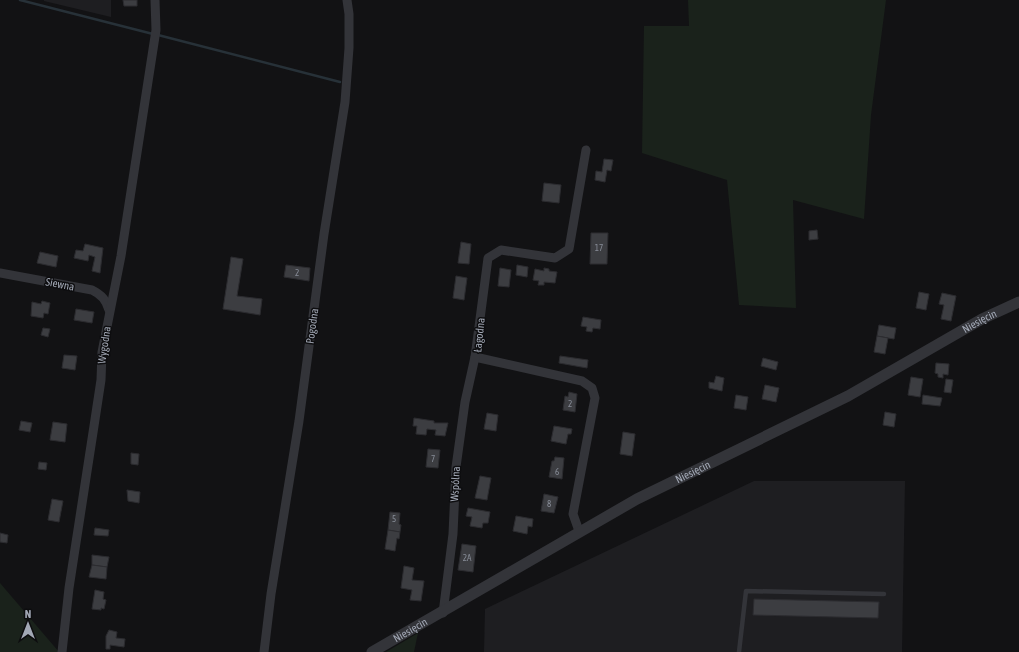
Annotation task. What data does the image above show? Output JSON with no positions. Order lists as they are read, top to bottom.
{
  "streets": {
    "street": [
      "Siewna",
      "Niesięcin",
      "Pogodna",
      "Łagodna",
      "Wygodna",
      "Wspólna"
    ]
  },
  "crossings": [
    ["Siewna", "Wygodna"],
    ["Niesięcin", "Łagodna"],
    ["Niesięcin", "Wspólna"],
    ["Łagodna", "Wspólna"]
  ],
  "house_numbers": [
    "17",
    "2",
    "2",
    "7",
    "6",
    "8",
    "5",
    "2A"
  ],
  "north": "top"
}
